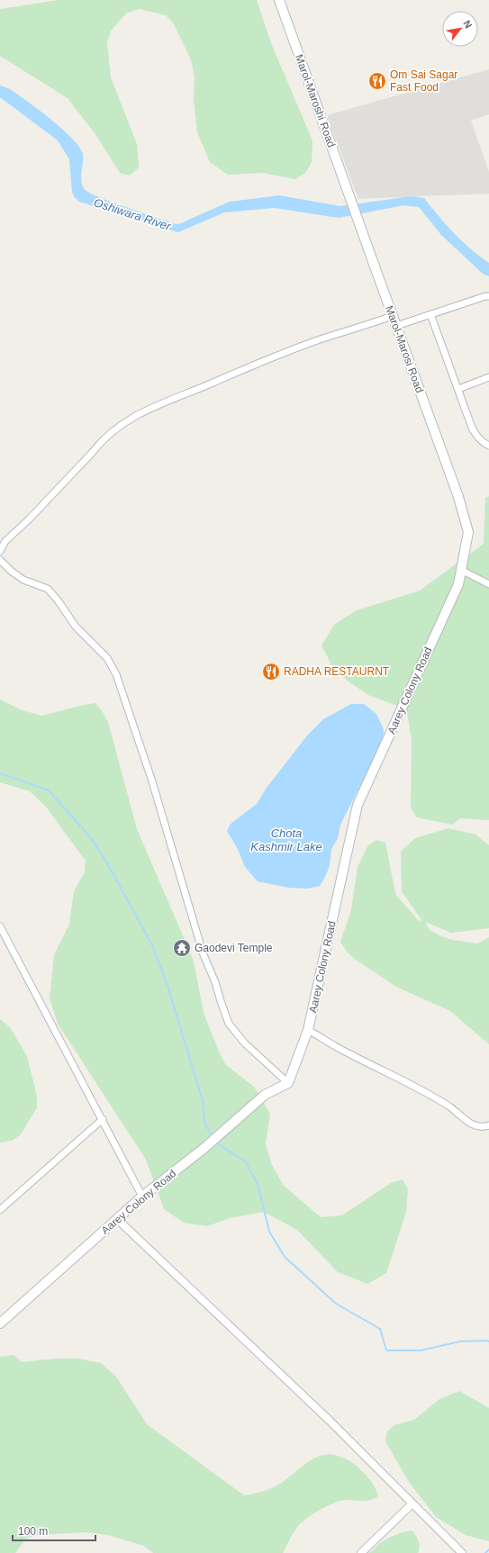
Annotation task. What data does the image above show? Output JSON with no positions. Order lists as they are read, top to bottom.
{
  "streets": {
    "main road": ["Marol-Maroshi Road", "Marol-Marosi Road", "Aarey Colony Road"]
  },
  "crossings": [
    ["Marol-Maroshi Road", "Marol-Marosi Road"],
    ["Marol-Marosi Road", "Aarey Colony Road"]
  ],
  "water": ["Oshiwara River", "Chota Kashmir Lake"],
  "places": {
    "restaurant": ["Om Sai Sagar Fast Food", "RADHA RESTAURNT"],
    "temple": ["Gaodevi Temple"]
  },
  "scale_bar": "100 m",
  "north": "top right"
}
